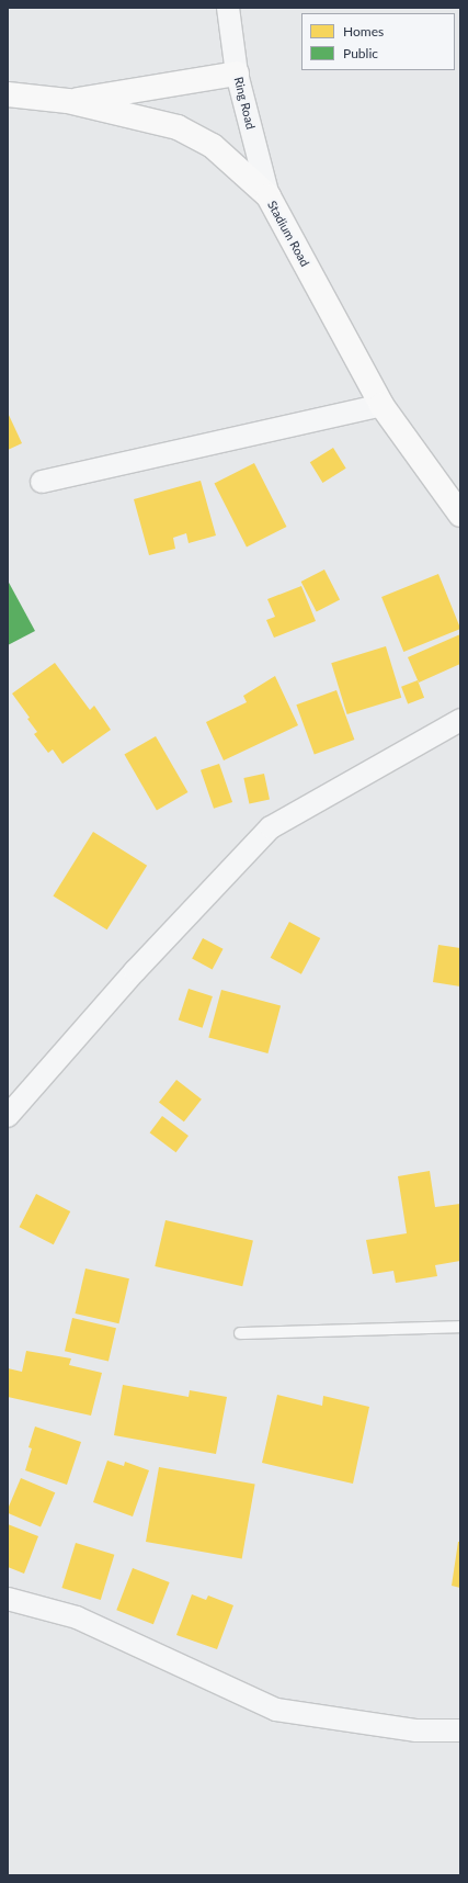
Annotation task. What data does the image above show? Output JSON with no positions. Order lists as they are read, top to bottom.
{
  "streets": {
    "main road": ["Stadium Road"],
    "street": ["Ring Road"]
  },
  "crossings": [
    ["Ring Road", "Stadium Road"]
  ],
  "legend": ["Homes", "Public"]
}
